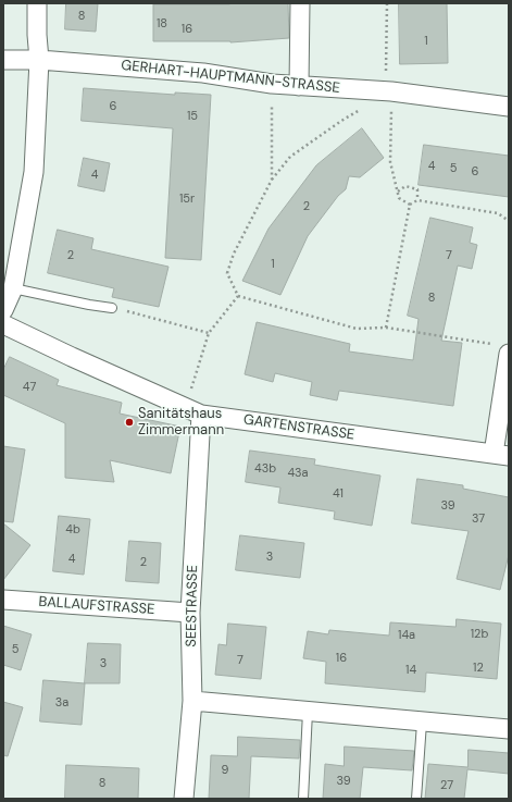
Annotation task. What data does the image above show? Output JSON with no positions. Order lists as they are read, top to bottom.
{
  "streets": {
    "street": [
      "GERHART-HAUPTMANN-STRASSE",
      "GARTENSTRASSE",
      "BALLAUFSTRASSE",
      "SEESTRASSE"
    ]
  },
  "crossings": [
    ["GARTENSTRASSE", "SEESTRASSE"],
    ["BALLAUFSTRASSE", "SEESTRASSE"]
  ],
  "places": ["Sanitätshaus Zimmermann"],
  "house_numbers": [
    "8",
    "18",
    "16",
    "1",
    "6",
    "15",
    "4",
    "5",
    "6",
    "4",
    "15r",
    "2",
    "2",
    "7",
    "1",
    "8",
    "47",
    "43b",
    "43a",
    "41",
    "39",
    "37",
    "4b",
    "3",
    "4",
    "2",
    "12b",
    "14a",
    "5",
    "16",
    "7",
    "3",
    "12",
    "14",
    "3a",
    "9",
    "39",
    "8",
    "27"
  ]
}
